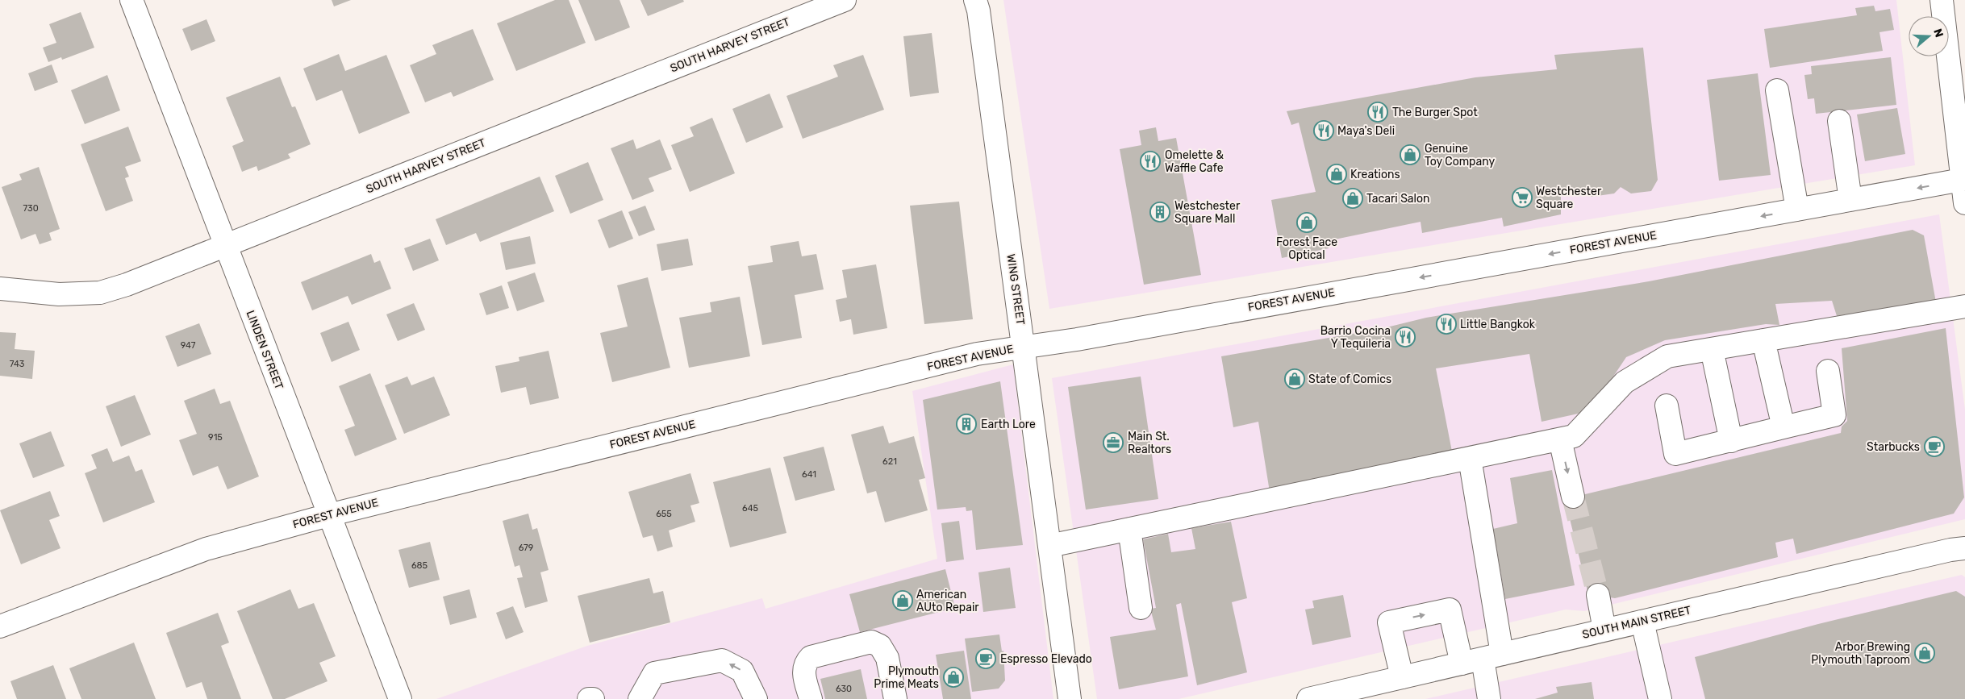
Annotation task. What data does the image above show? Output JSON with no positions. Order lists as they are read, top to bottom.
{
  "streets": {
    "street": [
      "SOUTH HARVEY STREET",
      "FOREST AVENUE",
      "WING STREET",
      "LINDEN STREET",
      "SOUTH MAIN STREET"
    ]
  },
  "crossings": [
    ["SOUTH HARVEY STREET", "LINDEN STREET"],
    ["FOREST AVENUE", "WING STREET"],
    ["FOREST AVENUE", "LINDEN STREET"]
  ],
  "places": {
    "restaurant": [
      "The Burger Spot",
      "Maya's Deli",
      "Omelette & Waffle Cafe",
      "Little Bangkok",
      "Barrio Cocina Y Tequileria"
    ],
    "shop": [
      "Genuine Toy Company",
      "Kreations",
      "Tacari Salon",
      "Forest Face Optical",
      "State of Comics",
      "American AUto Repair",
      "Arbor Brewing Plymouth Taproom",
      "Plymouth Prime Meats"
    ],
    "supermarket": ["Westchester Square"],
    "building": ["Westchester Square Mall", "Earth Lore"],
    "office": ["Main St. Realtors"],
    "cafe": ["Starbucks", "Espresso Elevado"]
  },
  "house_numbers": [
    "730",
    "947",
    "743",
    "915",
    "621",
    "641",
    "645",
    "655",
    "679",
    "685",
    "630"
  ],
  "north": "right"
}
